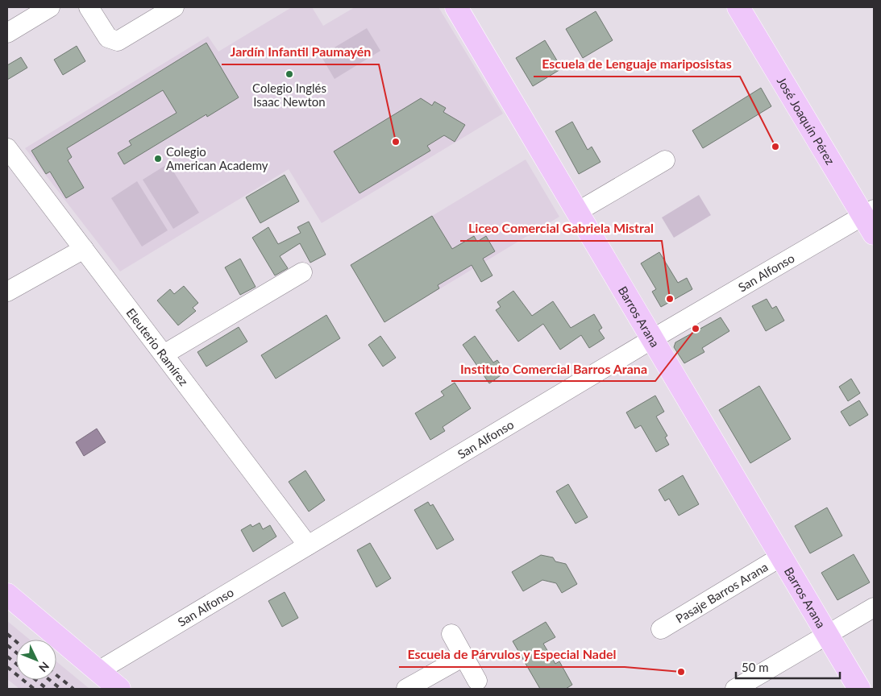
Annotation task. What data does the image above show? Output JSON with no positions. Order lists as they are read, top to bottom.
{
  "streets": {
    "main road": ["José Joaquín Pérez", "Barros Arana"],
    "street": ["San Alfonso", "Eleuterio Ramírez", "Pasaje Barros Arana"]
  },
  "crossings": [
    ["José Joaquín Pérez", "San Alfonso"],
    ["San Alfonso", "Barros Arana"],
    ["San Alfonso", "Eleuterio Ramírez"],
    ["Barros Arana", "Pasaje Barros Arana"]
  ],
  "places": [
    "Colegio Inglés Isaac Newton",
    "Jardín Infantil Paumayén",
    "Escuela de Lenguaje mariposistas",
    "Colegio American Academy",
    "Liceo Comercial Gabriela Mistral",
    "Instituto Comercial Barros Arana",
    "Escuela de Párvulos y Especial Nadel"
  ],
  "scale_bar": "50 m",
  "north": "bottom right"
}
